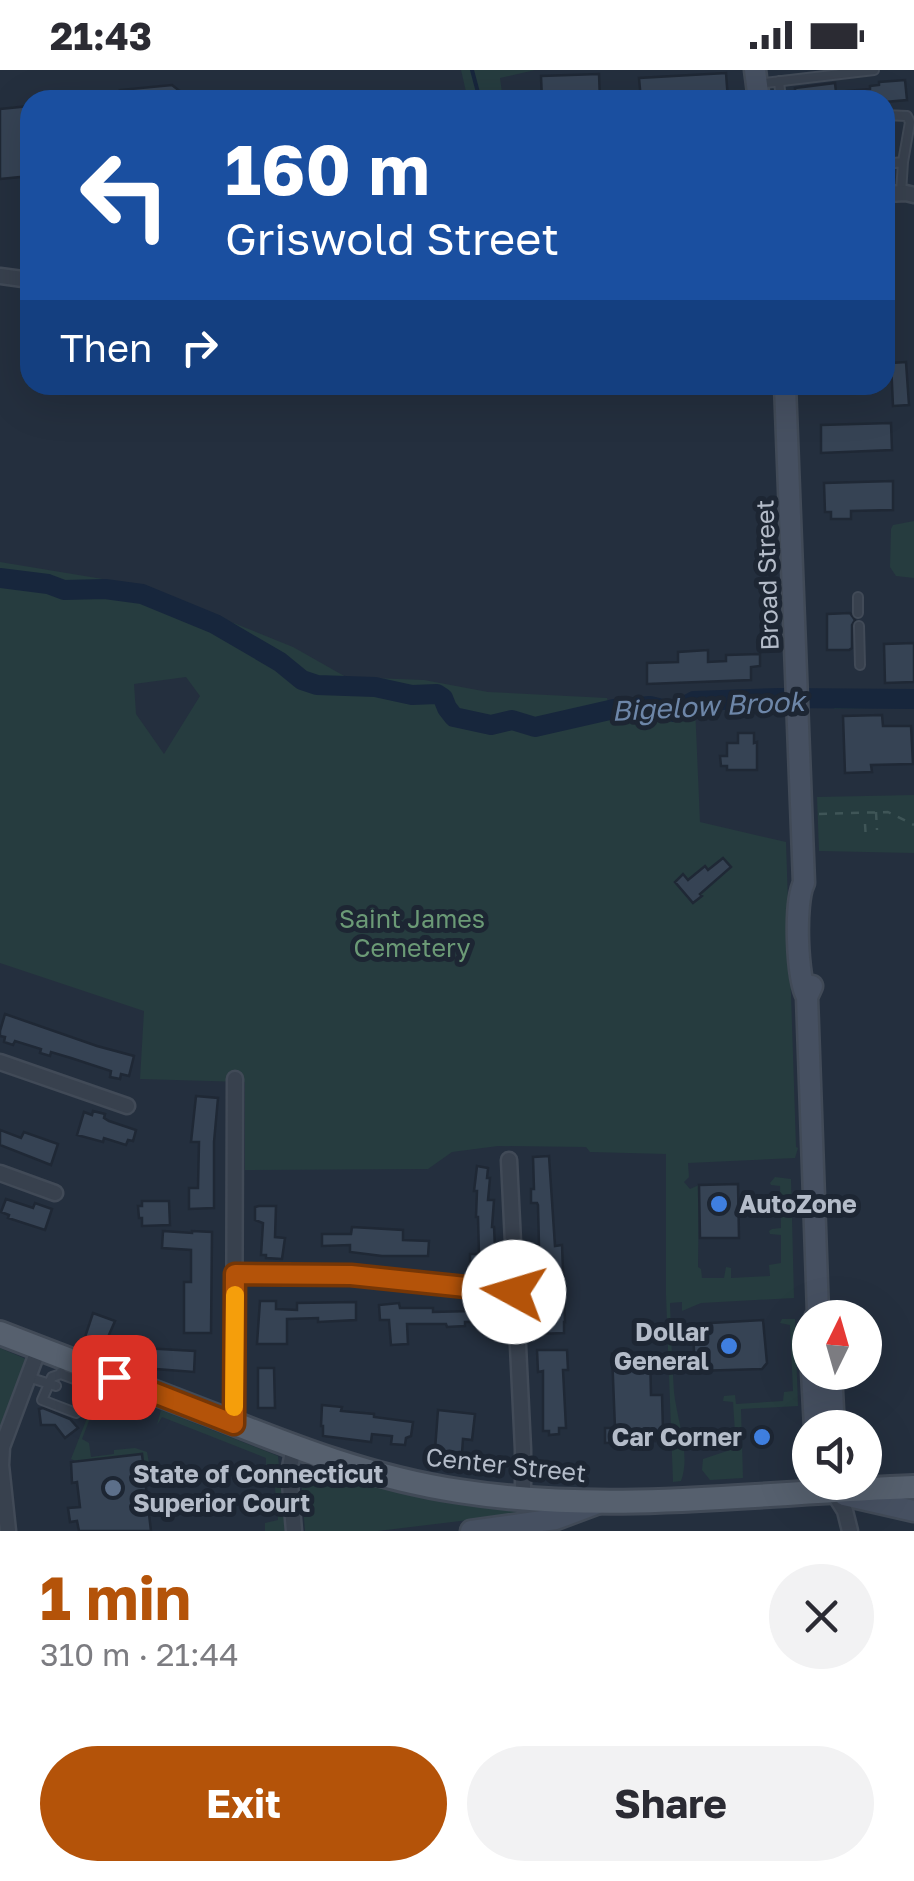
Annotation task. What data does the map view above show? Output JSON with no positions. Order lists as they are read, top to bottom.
{
  "streets": {
    "main road": ["Broad Street", "Center Street"]
  },
  "water": ["Bigelow Brook"],
  "parks": ["Saint James Cemetery"],
  "places": [
    "AutoZone",
    "Dollar General",
    "Car Corner",
    "State of Connecticut Superior Court"
  ],
  "north": "top",
  "page": {
    "status": "21:43",
    "turn": ["160 m", "Griswold Street"],
    "then": "Then",
    "heading": ["1 min", "310 m · 21:44"],
    "buttons": ["Exit", "Share"]
  }
}
